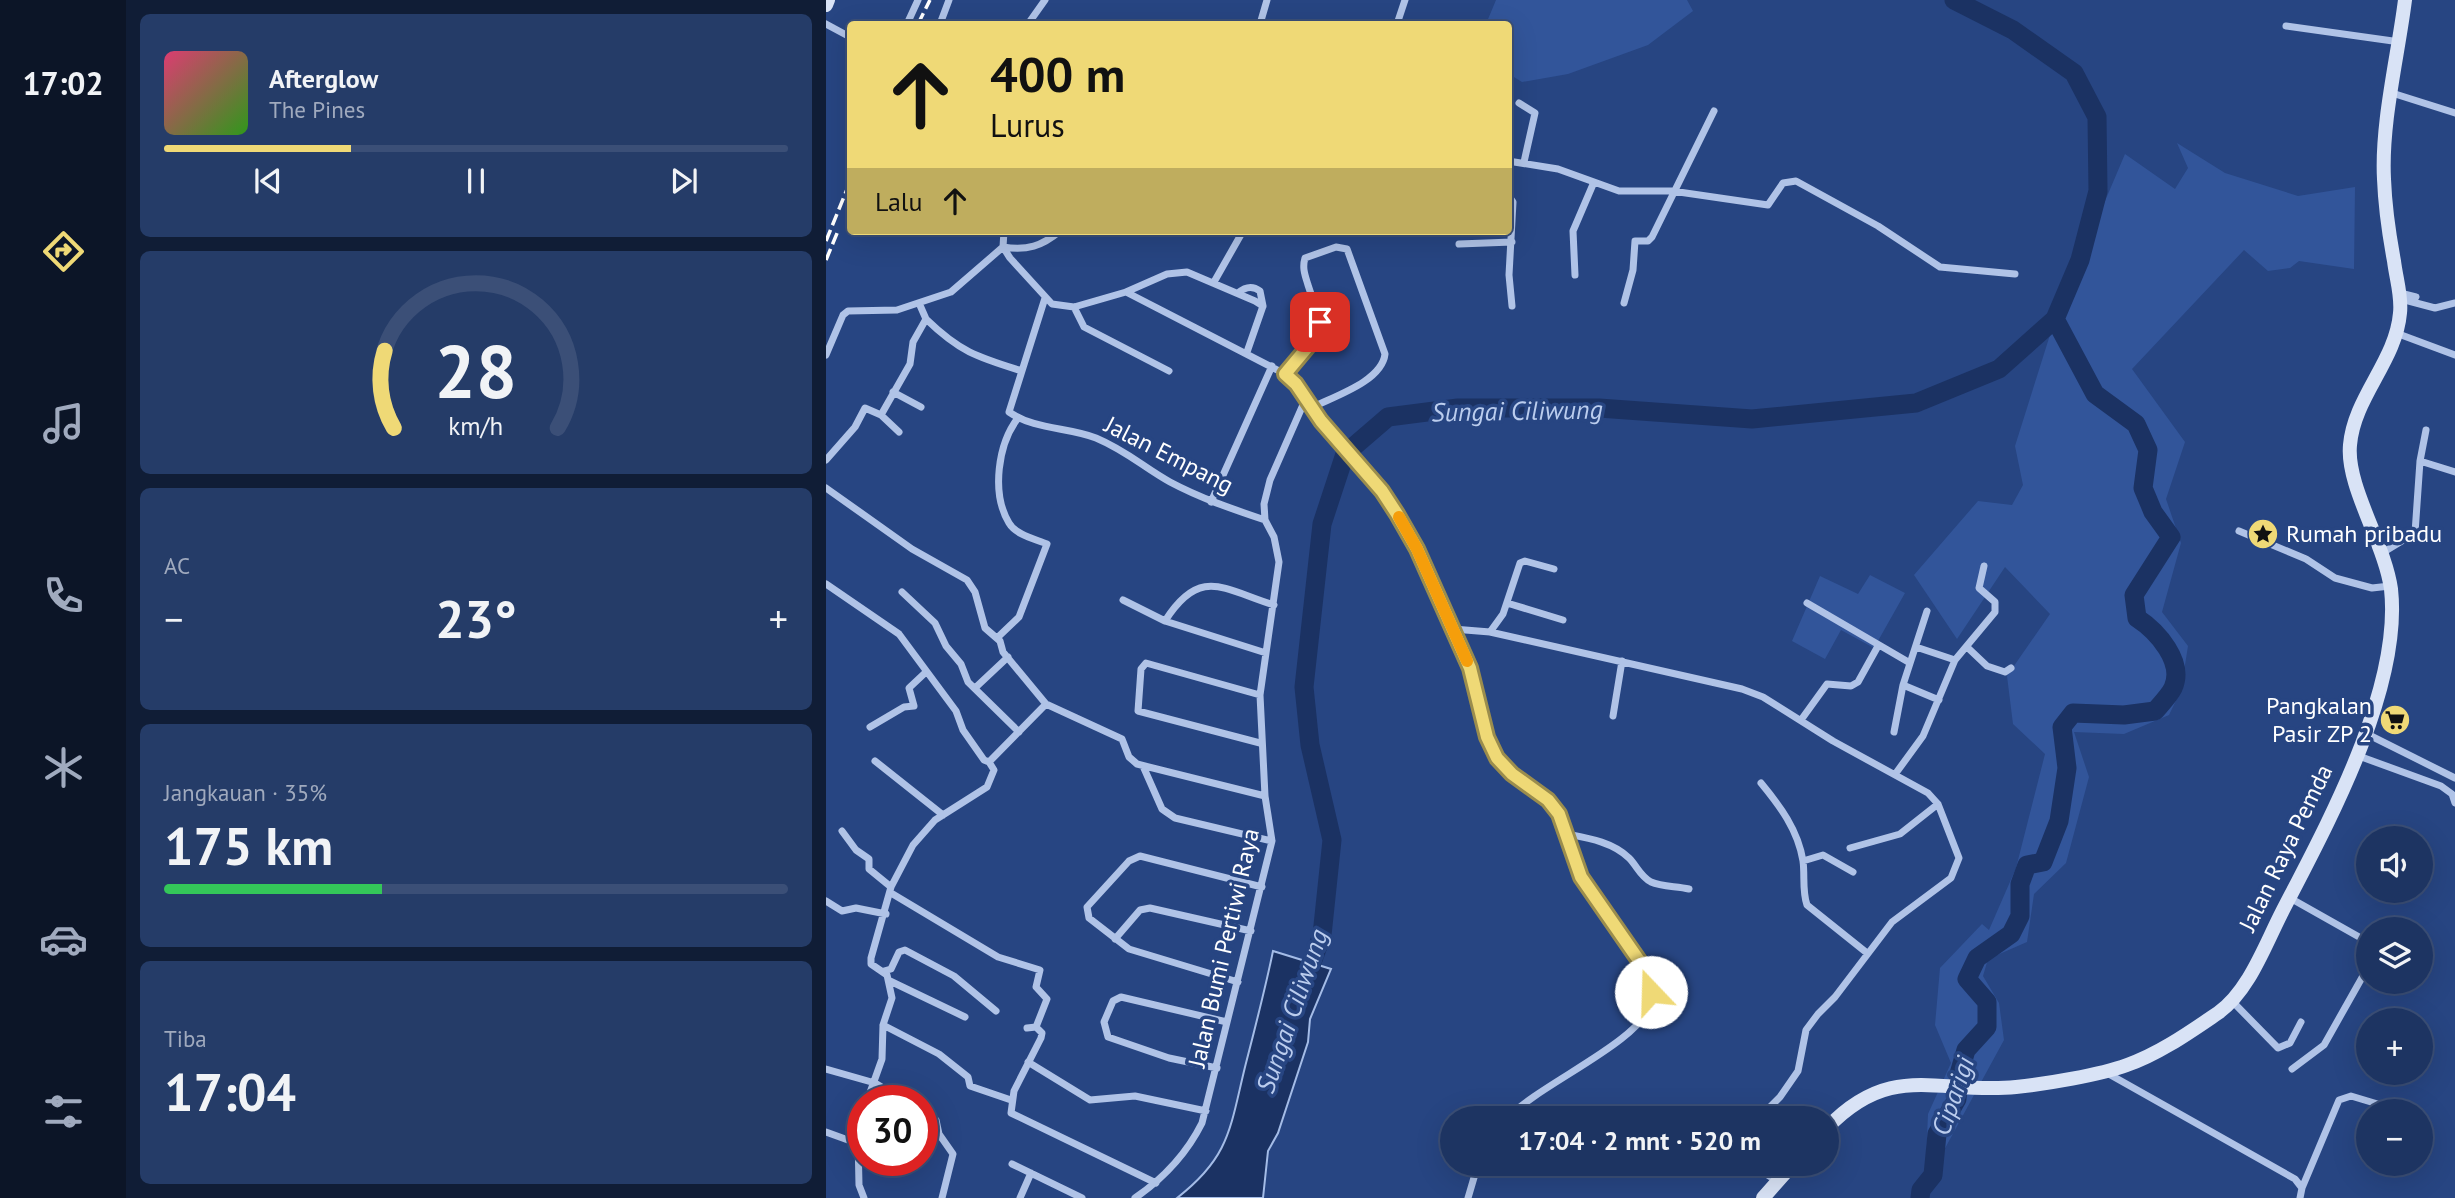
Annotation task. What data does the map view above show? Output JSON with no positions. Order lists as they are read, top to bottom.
{
  "streets": {
    "main road": ["Jalan Raya Pemda"],
    "street": ["Jalan Empang", "Jalan Bumi Pertiwi Raya"]
  },
  "crossings": [
    ["Jalan Empang", "Jalan Bumi Pertiwi Raya"]
  ],
  "water": ["Sungai Ciliwung", "Ciparigi"],
  "places": {
    "place": ["Rumah pribadu"],
    "supermarket": ["Pangkalan Pasir ZP 2"]
  },
  "page": {
    "tabs": "17:02",
    "turn": ["400 m", "Lurus"],
    "song": ["Afterglow", "The Pines"],
    "then": "Lalu",
    "tile": [
      "AC",
      ["Jangkauan · 35%", "175 km"],
      ["Tiba", "17:04"]
    ],
    "heat": ["−", "23°", "+"],
    "map_buttons": ["+", "−"],
    "limit": "30",
    "trip": "17:04 · 2 mnt · 520 m",
    "gauge": ["28", "km/h"]
  }
}
